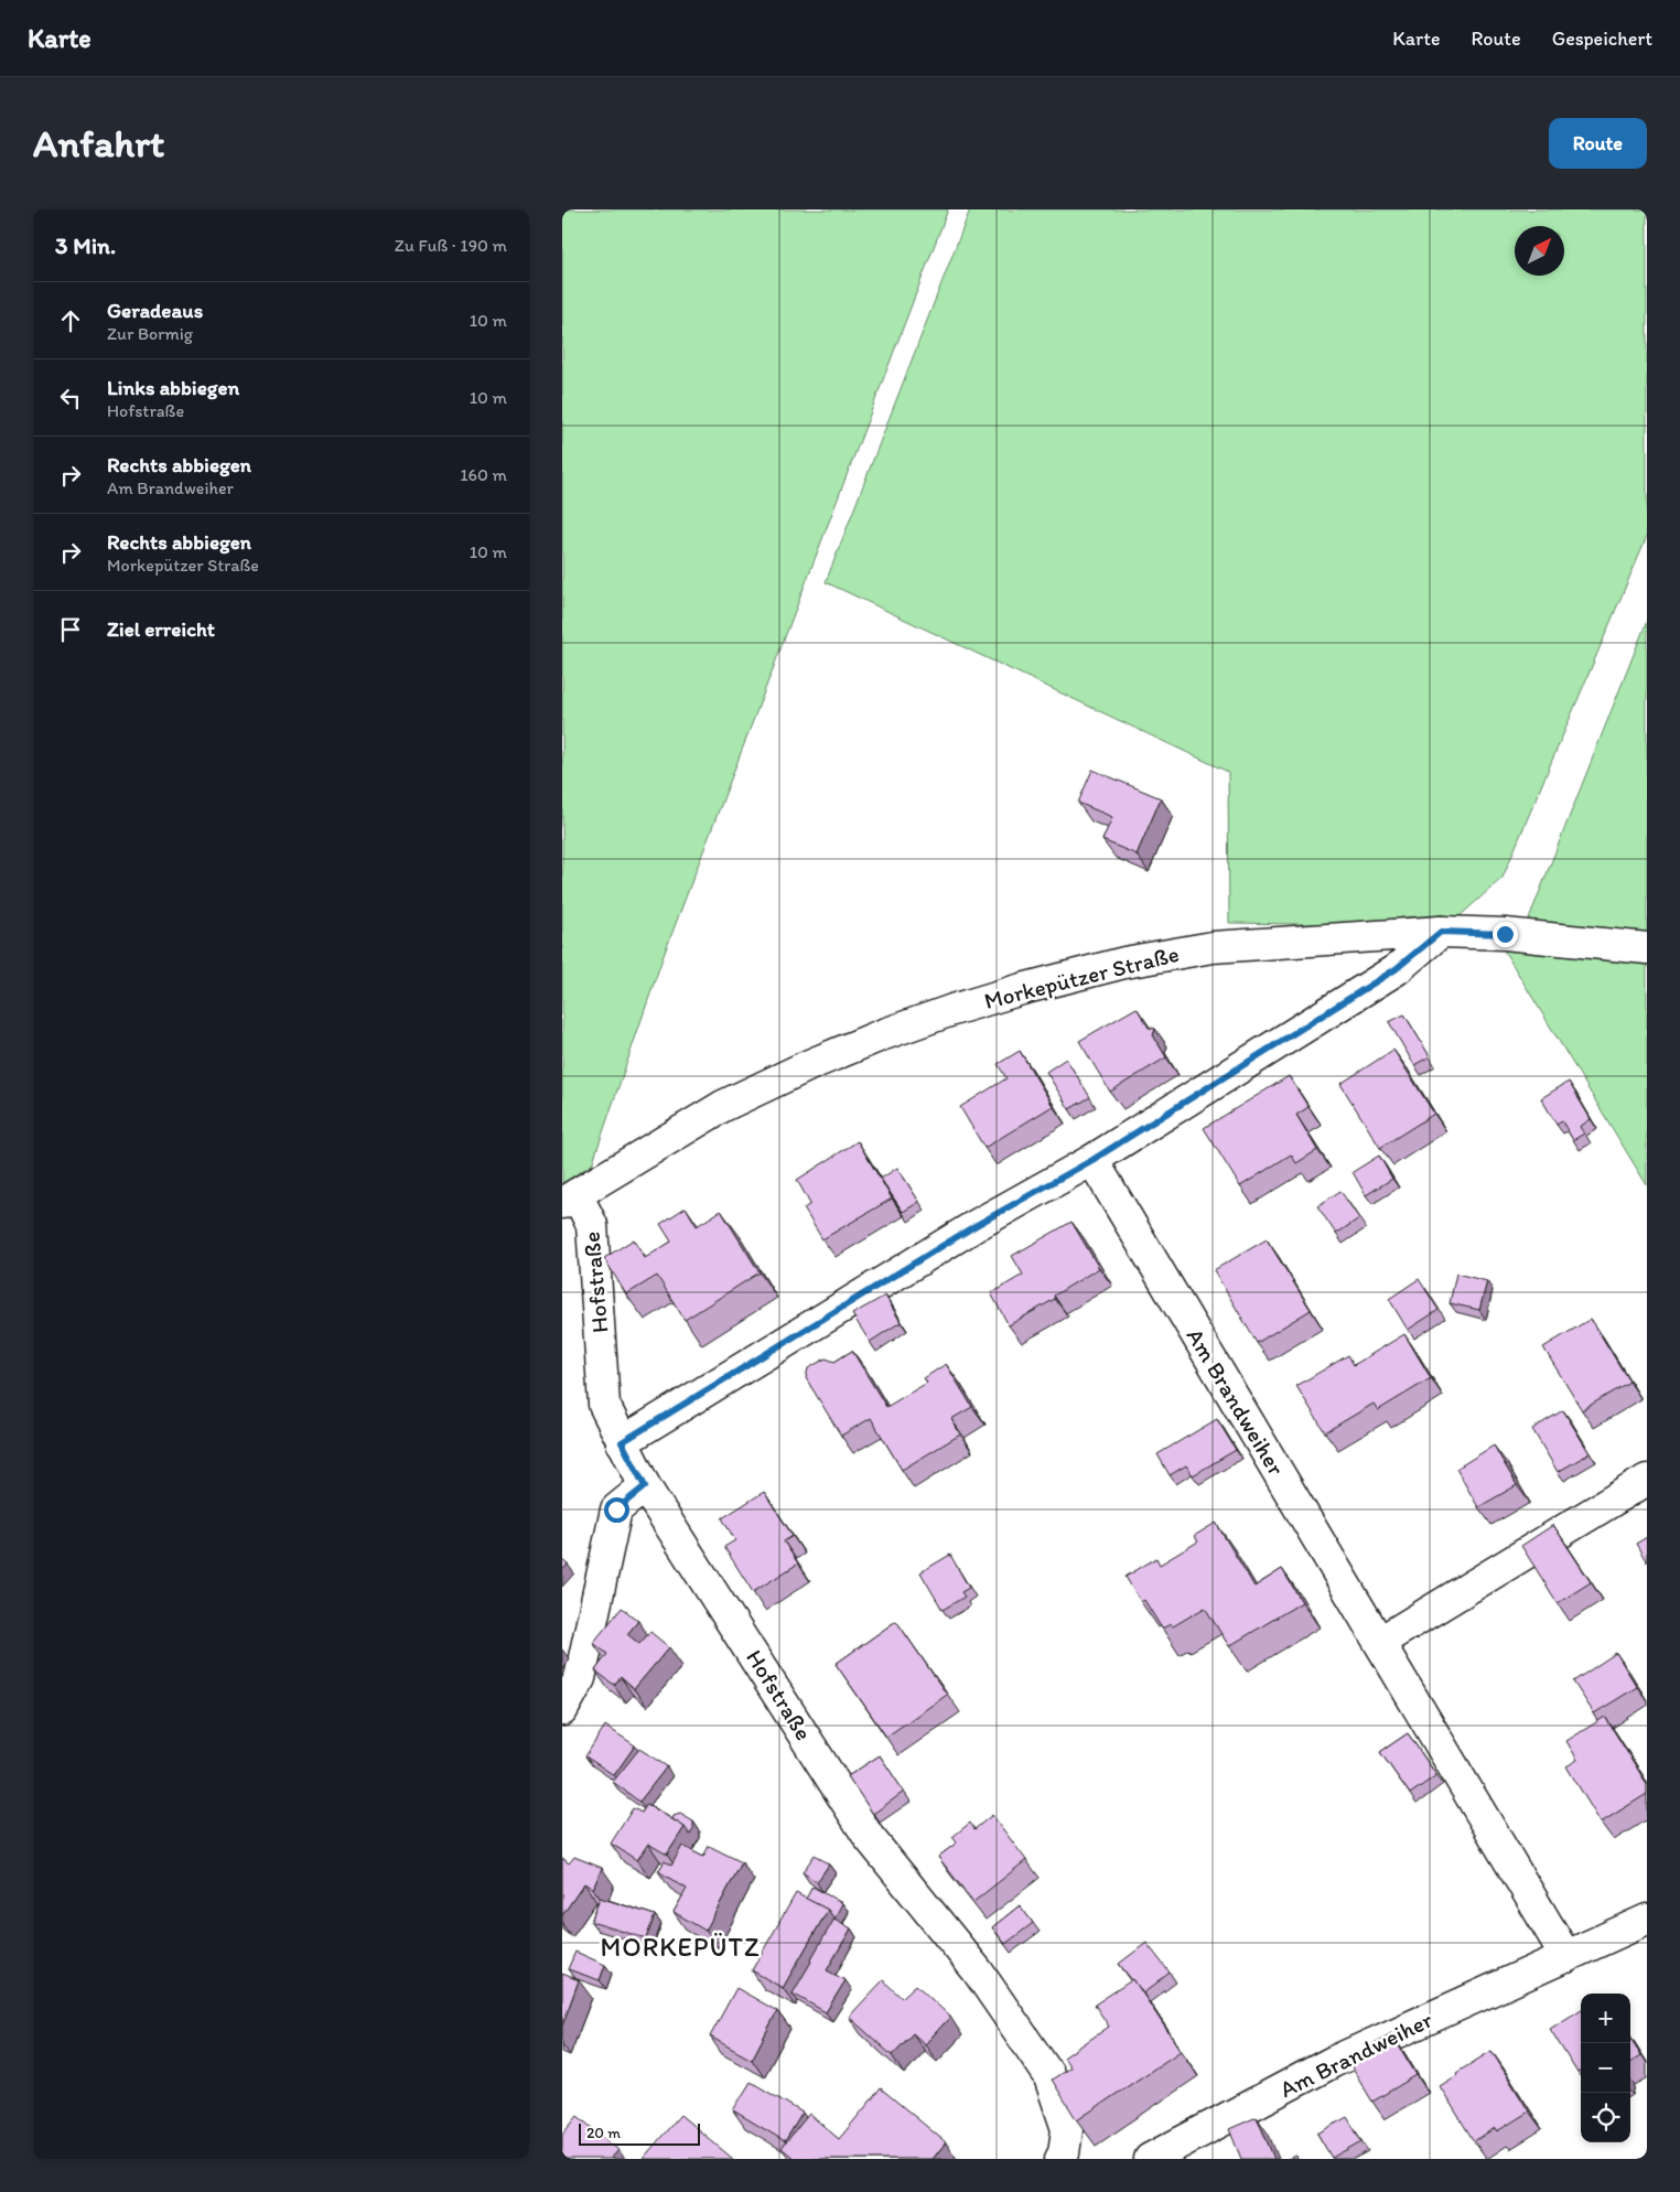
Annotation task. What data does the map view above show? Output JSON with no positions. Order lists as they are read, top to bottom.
{
  "streets": {
    "street": ["Morkepützer Straße", "Hofstraße", "Am Brandweiher"]
  },
  "crossings": [
    ["Morkepützer Straße", "Hofstraße"]
  ],
  "districts": ["MORKEPÜTZ"],
  "scale_bar": "20 m",
  "north": "top right",
  "page": {
    "header": "Karte",
    "nav": ["Karte", "Route", "Gespeichert"],
    "buttons": "Route",
    "title": "Anfahrt",
    "heading": ["3 Min.", "Zu Fuß · 190 m"],
    "list": [
      ["Geradeaus", "Zur Bormig", "10 m"],
      ["Links abbiegen", "Hofstraße", "10 m"],
      ["Rechts abbiegen", "Am Brandweiher", "160 m"],
      ["Rechts abbiegen", "Morkepützer Straße", "10 m"],
      "Ziel erreicht"
    ],
    "map_buttons": ["+", "−"],
    "scale": "20 m"
  }
}
